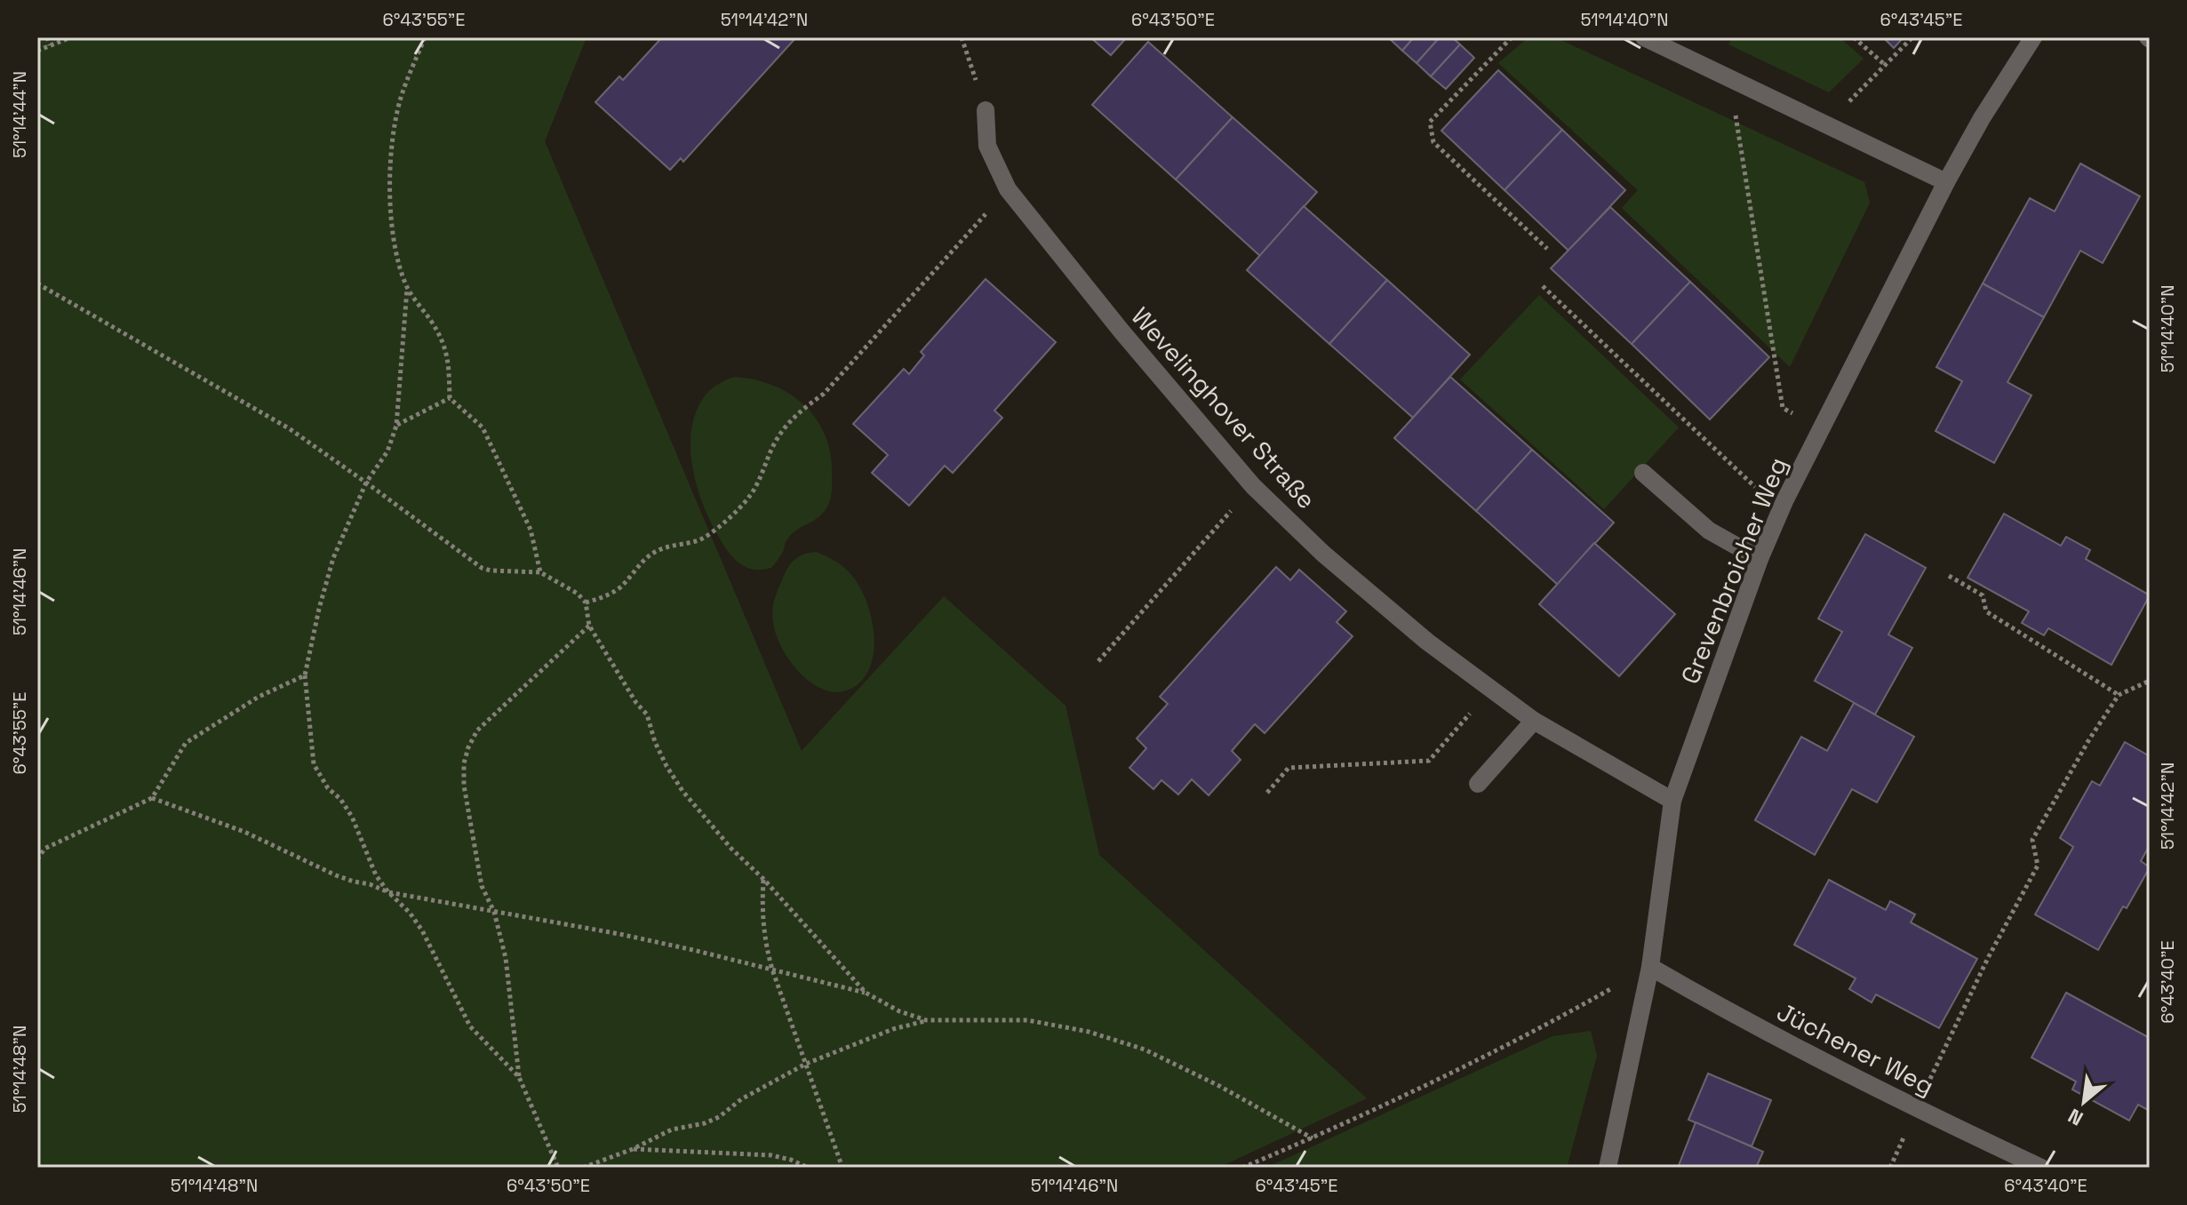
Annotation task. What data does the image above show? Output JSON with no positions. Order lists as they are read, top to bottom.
{
  "streets": {
    "street": ["Wevelinghover Straße", "Grevenbroicher Weg", "Jüchener Weg"]
  },
  "crossings": [
    ["Wevelinghover Straße", "Grevenbroicher Weg"],
    ["Grevenbroicher Weg", "Jüchener Weg"]
  ],
  "north": "bottom left",
  "coordinates": [
    "6°43'55\"E",
    "51°14'42\"N",
    "6°43'50\"E",
    "51°14'40\"N",
    "6°43'45\"E",
    "51°14'44\"N",
    "51°14'46\"N",
    "6°43'40\"E",
    "51°14'48\"N"
  ]
}
